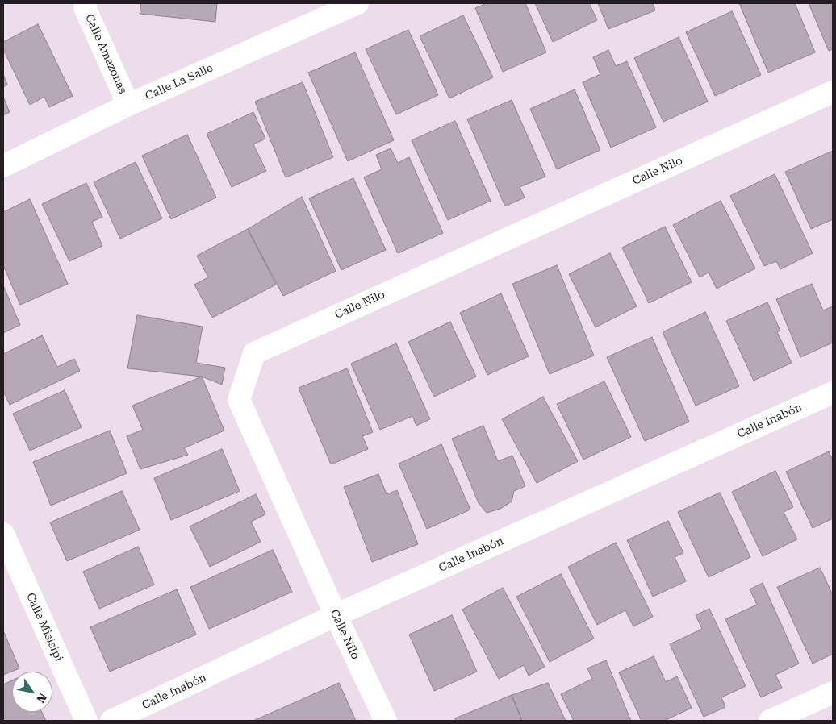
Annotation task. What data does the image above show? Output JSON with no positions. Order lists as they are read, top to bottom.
{
  "streets": {
    "street": [
      "Calle Amazonas",
      "Calle La Salle",
      "Calle Nilo",
      "Calle Inabón",
      "Calle Misisipi"
    ]
  },
  "crossings": [
    ["Calle Amazonas", "Calle La Salle"],
    ["Calle Nilo", "Calle Inabón"]
  ],
  "north": "bottom right"
}
